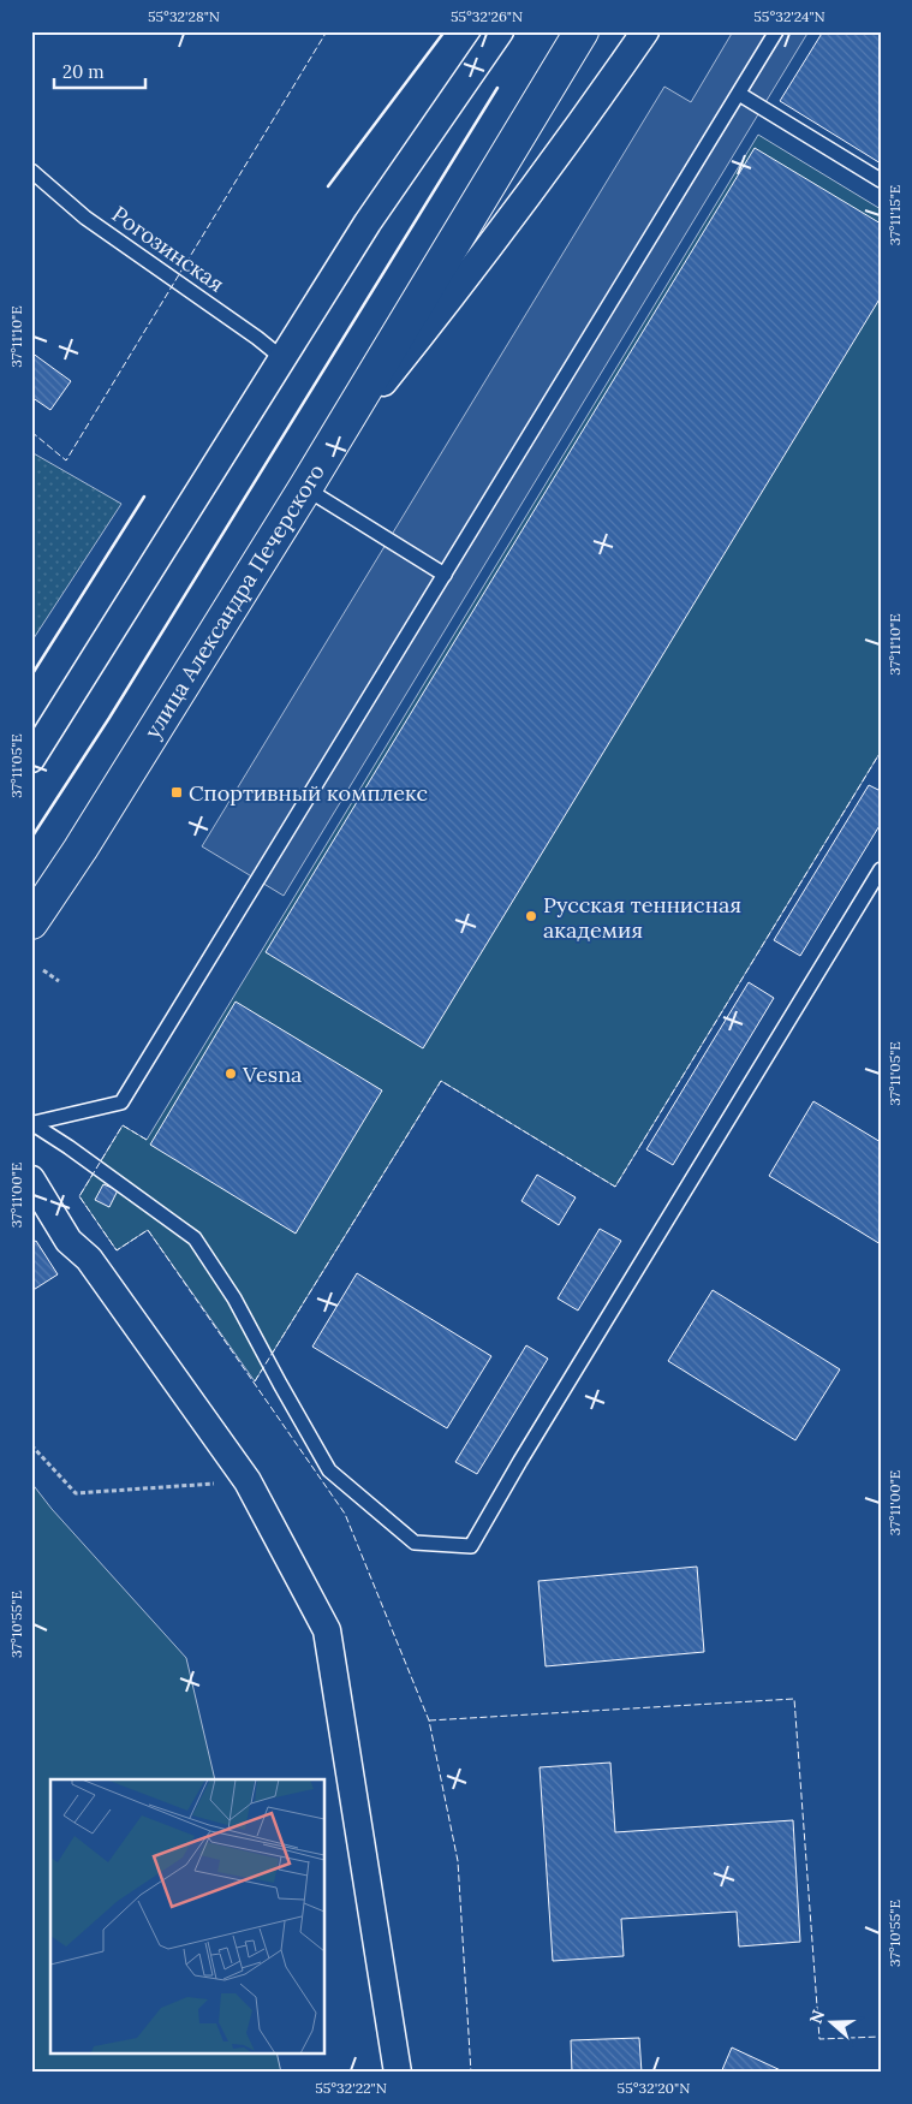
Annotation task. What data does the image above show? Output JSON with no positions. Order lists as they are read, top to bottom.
{
  "streets": {
    "main road": ["улица Александра Печерского"],
    "lane": ["Рогозинская"]
  },
  "places": {
    "transit": ["Спортивный комплекс"],
    "other": ["Русская теннисная академия", "Vesna"]
  },
  "scale_bar": "20 m",
  "north": "left",
  "coordinates": [
    "55°32'28\"N",
    "55°32'26\"N",
    "55°32'24\"N",
    "37°11'15\"E",
    "37°11'10\"E",
    "37°11'05\"E",
    "37°11'00\"E",
    "37°10'55\"E",
    "55°32'22\"N",
    "55°32'20\"N"
  ]
}
